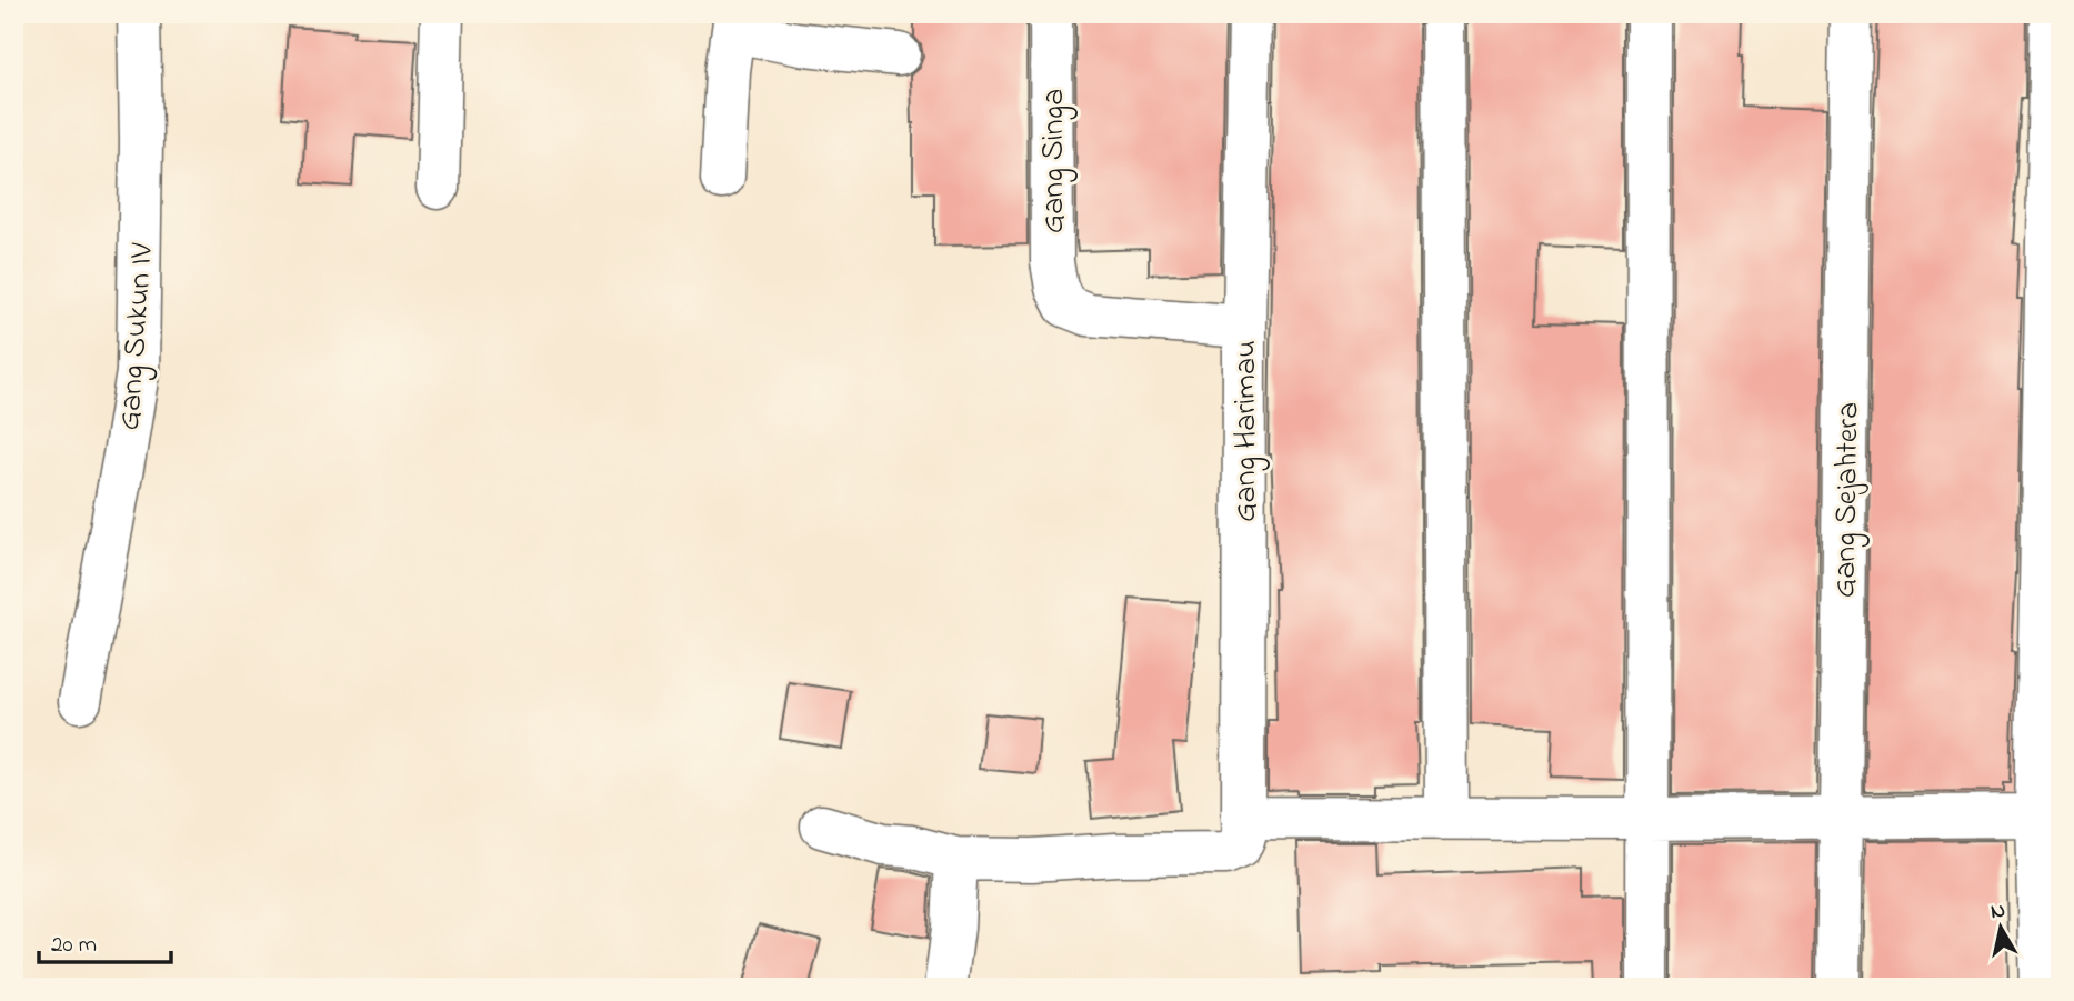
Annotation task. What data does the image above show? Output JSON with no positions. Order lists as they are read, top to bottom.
{
  "streets": {
    "street": [
      "Gang Singa",
      "Gang Sukun IV",
      "Gang Harimau",
      "Gang Sejahtera"
    ]
  },
  "crossings": [
    ["Gang Singa", "Gang Harimau"]
  ],
  "scale_bar": "20 m",
  "north": "top"
}
